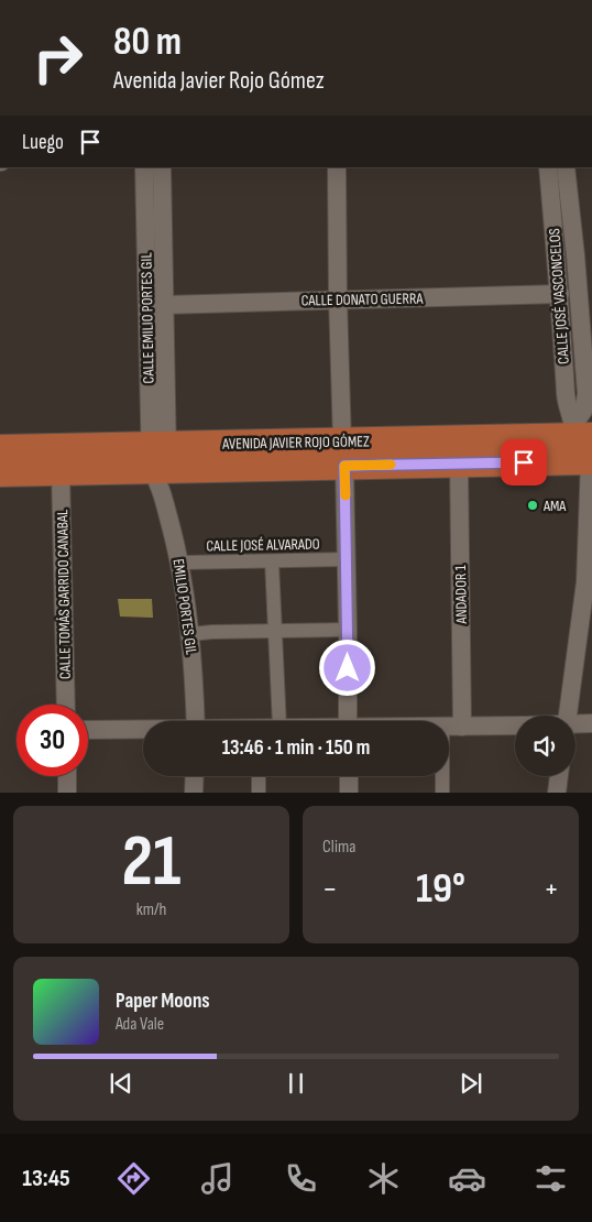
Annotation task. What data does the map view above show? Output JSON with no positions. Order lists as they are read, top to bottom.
{
  "streets": {
    "main road": ["AVENIDA JAVIER ROJO GÓMEZ"],
    "street": [
      "CALLE JOSÉ VASCONCELOS",
      "CALLE DONATO GUERRA",
      "CALLE EMILIO PORTES GIL",
      "CALLE JOSÉ ALVARADO",
      "CALLE TOMÁS GARRIDO CANABAL",
      "ANDADOR 1",
      "EMILIO PORTES GIL"
    ]
  },
  "crossings": [
    ["CALLE JOSÉ VASCONCELOS", "CALLE DONATO GUERRA"],
    ["CALLE JOSÉ VASCONCELOS", "AVENIDA JAVIER ROJO GÓMEZ"],
    ["CALLE DONATO GUERRA", "CALLE EMILIO PORTES GIL"],
    ["CALLE EMILIO PORTES GIL", "AVENIDA JAVIER ROJO GÓMEZ"],
    ["CALLE EMILIO PORTES GIL", "EMILIO PORTES GIL"],
    ["AVENIDA JAVIER ROJO GÓMEZ", "CALLE TOMÁS GARRIDO CANABAL"],
    ["AVENIDA JAVIER ROJO GÓMEZ", "ANDADOR 1"],
    ["AVENIDA JAVIER ROJO GÓMEZ", "EMILIO PORTES GIL"],
    ["CALLE JOSÉ ALVARADO", "EMILIO PORTES GIL"]
  ],
  "places": ["AMA"],
  "page": {
    "turn": ["80 m", "Avenida Javier Rojo Gómez"],
    "then": "Luego",
    "limit": "30",
    "trip": "13:46 · 1 min · 150 m",
    "tile": [
      ["21", "km/h"],
      "Clima"
    ],
    "heat": ["−", "19°", "+"],
    "song": ["Paper Moons", "Ada Vale"],
    "tabs": "13:45"
  }
}
